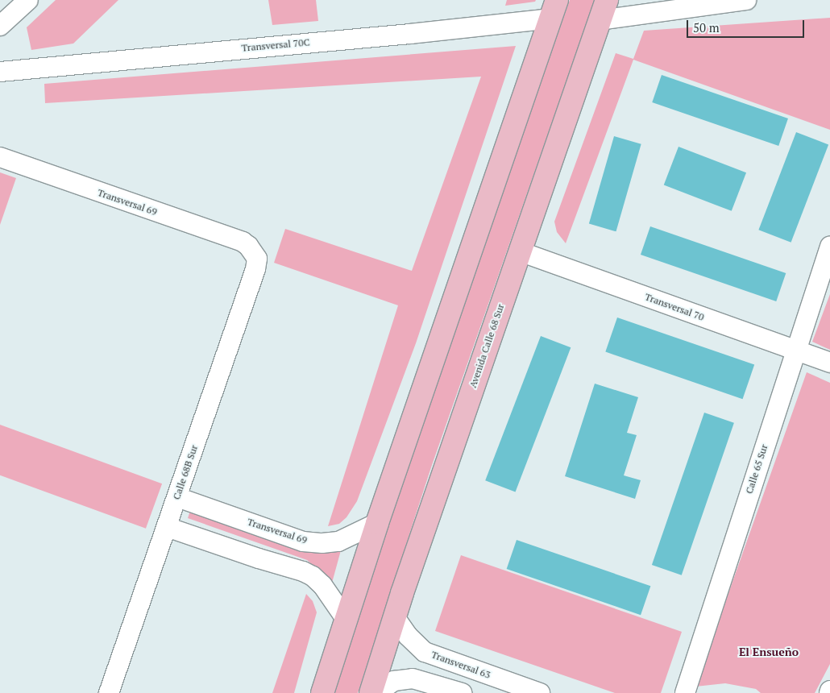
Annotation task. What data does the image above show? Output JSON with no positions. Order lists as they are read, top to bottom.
{
  "streets": {
    "main road": ["Avenida Calle 68 Sur"],
    "street": [
      "Transversal 70C",
      "Transversal 69",
      "Transversal 70",
      "Calle 65 Sur",
      "Calle 68B Sur",
      "Transversal 63"
    ]
  },
  "crossings": [
    ["Transversal 69", "Calle 68B Sur"],
    ["Transversal 70", "Avenida Calle 68 Sur"],
    ["Transversal 70", "Calle 65 Sur"],
    ["Avenida Calle 68 Sur", "Transversal 63"]
  ],
  "districts": ["El Ensueño"],
  "scale_bar": "50 m"
}
